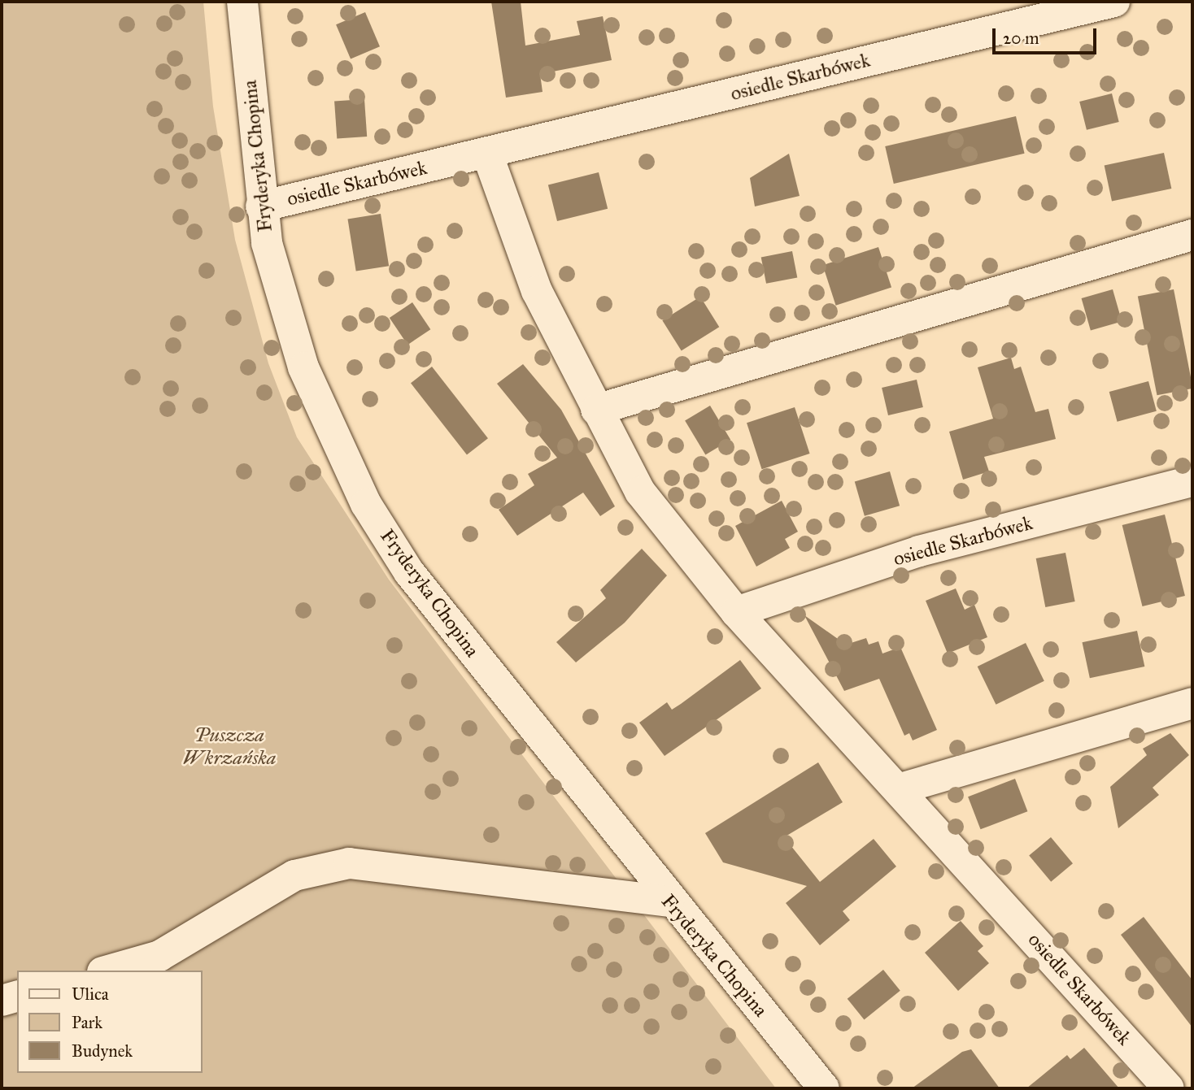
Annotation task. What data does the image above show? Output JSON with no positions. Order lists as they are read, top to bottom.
{
  "streets": {
    "street": ["osiedle Skarbówek", "Fryderyka Chopina"]
  },
  "crossings": [
    ["osiedle Skarbówek", "Fryderyka Chopina"]
  ],
  "parks": ["Puszcza Wkrzańska"],
  "legend": ["Ulica", "Park", "Budynek"],
  "scale_bar": "20 m"
}
